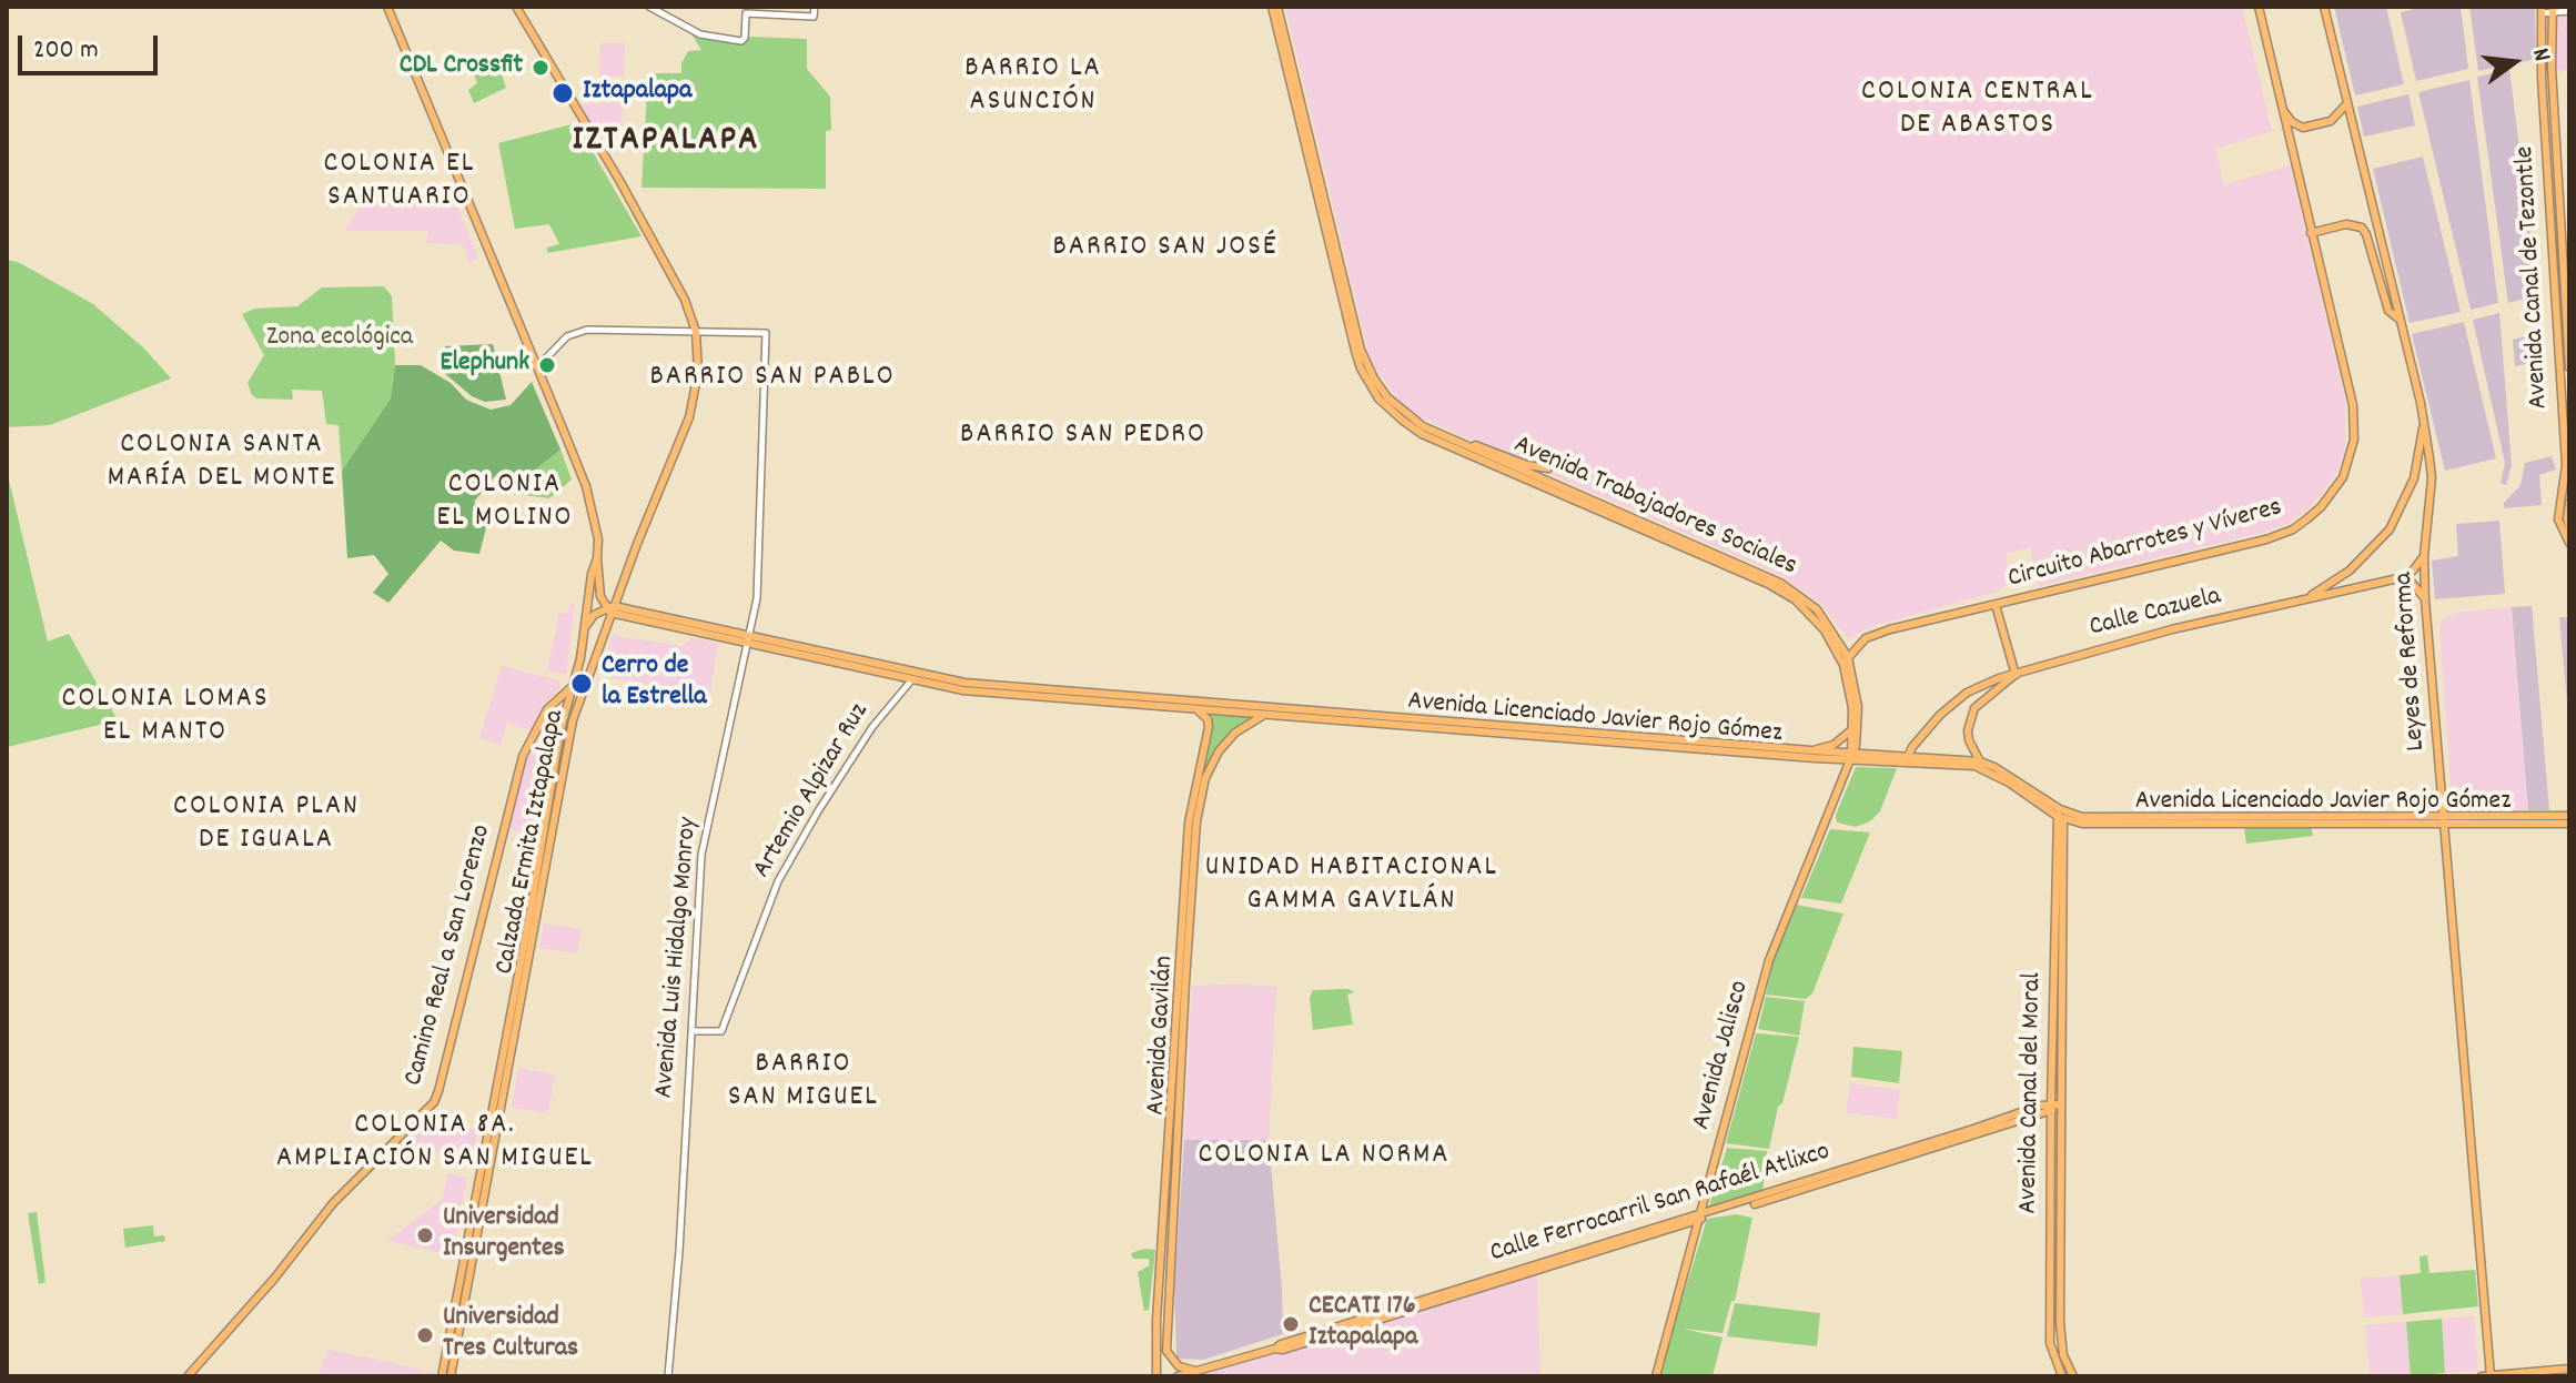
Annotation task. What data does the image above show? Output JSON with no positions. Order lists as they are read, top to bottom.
{
  "streets": {
    "main road": [
      "Avenida Canal de Tezontle",
      "Avenida Trabajadores Sociales",
      "Circuito Abarrotes y Víveres",
      "Calle Cazuela",
      "Leyes de Reforma",
      "Avenida Licenciado Javier Rojo Gómez",
      "Calzada Ermita Iztapalapa",
      "Camino Real a San Lorenzo",
      "Avenida Gavilán",
      "Avenida Jalisco",
      "Avenida Canal del Moral",
      "Calle Ferrocarril San Rafaél Atlixco"
    ],
    "street": ["Artemio Alpizar Ruz", "Avenida Luis Hidalgo Monroy"]
  },
  "crossings": [
    ["Avenida Trabajadores Sociales", "Circuito Abarrotes y Víveres"],
    ["Avenida Trabajadores Sociales", "Avenida Licenciado Javier Rojo Gómez"],
    ["Avenida Trabajadores Sociales", "Avenida Jalisco"],
    ["Calle Cazuela", "Leyes de Reforma"],
    ["Calle Cazuela", "Avenida Licenciado Javier Rojo Gómez"],
    ["Leyes de Reforma", "Avenida Licenciado Javier Rojo Gómez"],
    ["Avenida Licenciado Javier Rojo Gómez", "Artemio Alpizar Ruz"],
    ["Avenida Licenciado Javier Rojo Gómez", "Calzada Ermita Iztapalapa"],
    ["Avenida Licenciado Javier Rojo Gómez", "Avenida Luis Hidalgo Monroy"],
    ["Avenida Licenciado Javier Rojo Gómez", "Avenida Gavilán"],
    ["Avenida Licenciado Javier Rojo Gómez", "Avenida Jalisco"],
    ["Avenida Licenciado Javier Rojo Gómez", "Avenida Canal del Moral"],
    ["Artemio Alpizar Ruz", "Avenida Luis Hidalgo Monroy"],
    ["Calzada Ermita Iztapalapa", "Camino Real a San Lorenzo"],
    ["Calzada Ermita Iztapalapa", "Avenida Luis Hidalgo Monroy"],
    ["Avenida Gavilán", "Calle Ferrocarril San Rafaél Atlixco"],
    ["Avenida Jalisco", "Calle Ferrocarril San Rafaél Atlixco"],
    ["Avenida Canal del Moral", "Calle Ferrocarril San Rafaél Atlixco"]
  ],
  "districts": [
    "BARRIO LA ASUNCIÓN",
    "COLONIA CENTRAL DE ABASTOS",
    "IZTAPALAPA",
    "COLONIA EL SANTUARIO",
    "BARRIO SAN JOSÉ",
    "BARRIO SAN PABLO",
    "BARRIO SAN PEDRO",
    "COLONIA SANTA MARÍA DEL MONTE",
    "COLONIA EL MOLINO",
    "COLONIA LOMAS EL MANTO",
    "COLONIA PLAN DE IGUALA",
    "UNIDAD HABITACIONAL GAMMA GAVILÁN",
    "BARRIO SAN MIGUEL",
    "COLONIA 8A. AMPLIACIÓN SAN MIGUEL",
    "COLONIA LA NORMA"
  ],
  "parks": ["Zona ecológica"],
  "places": [
    "CDL Crossfit",
    "Iztapalapa",
    "Elephunk",
    "Cerro de la Estrella",
    "Universidad Insurgentes",
    "CECATI 176 Iztapalapa",
    "Universidad Tres Culturas"
  ],
  "scale_bar": "200 m",
  "north": "right"
}
